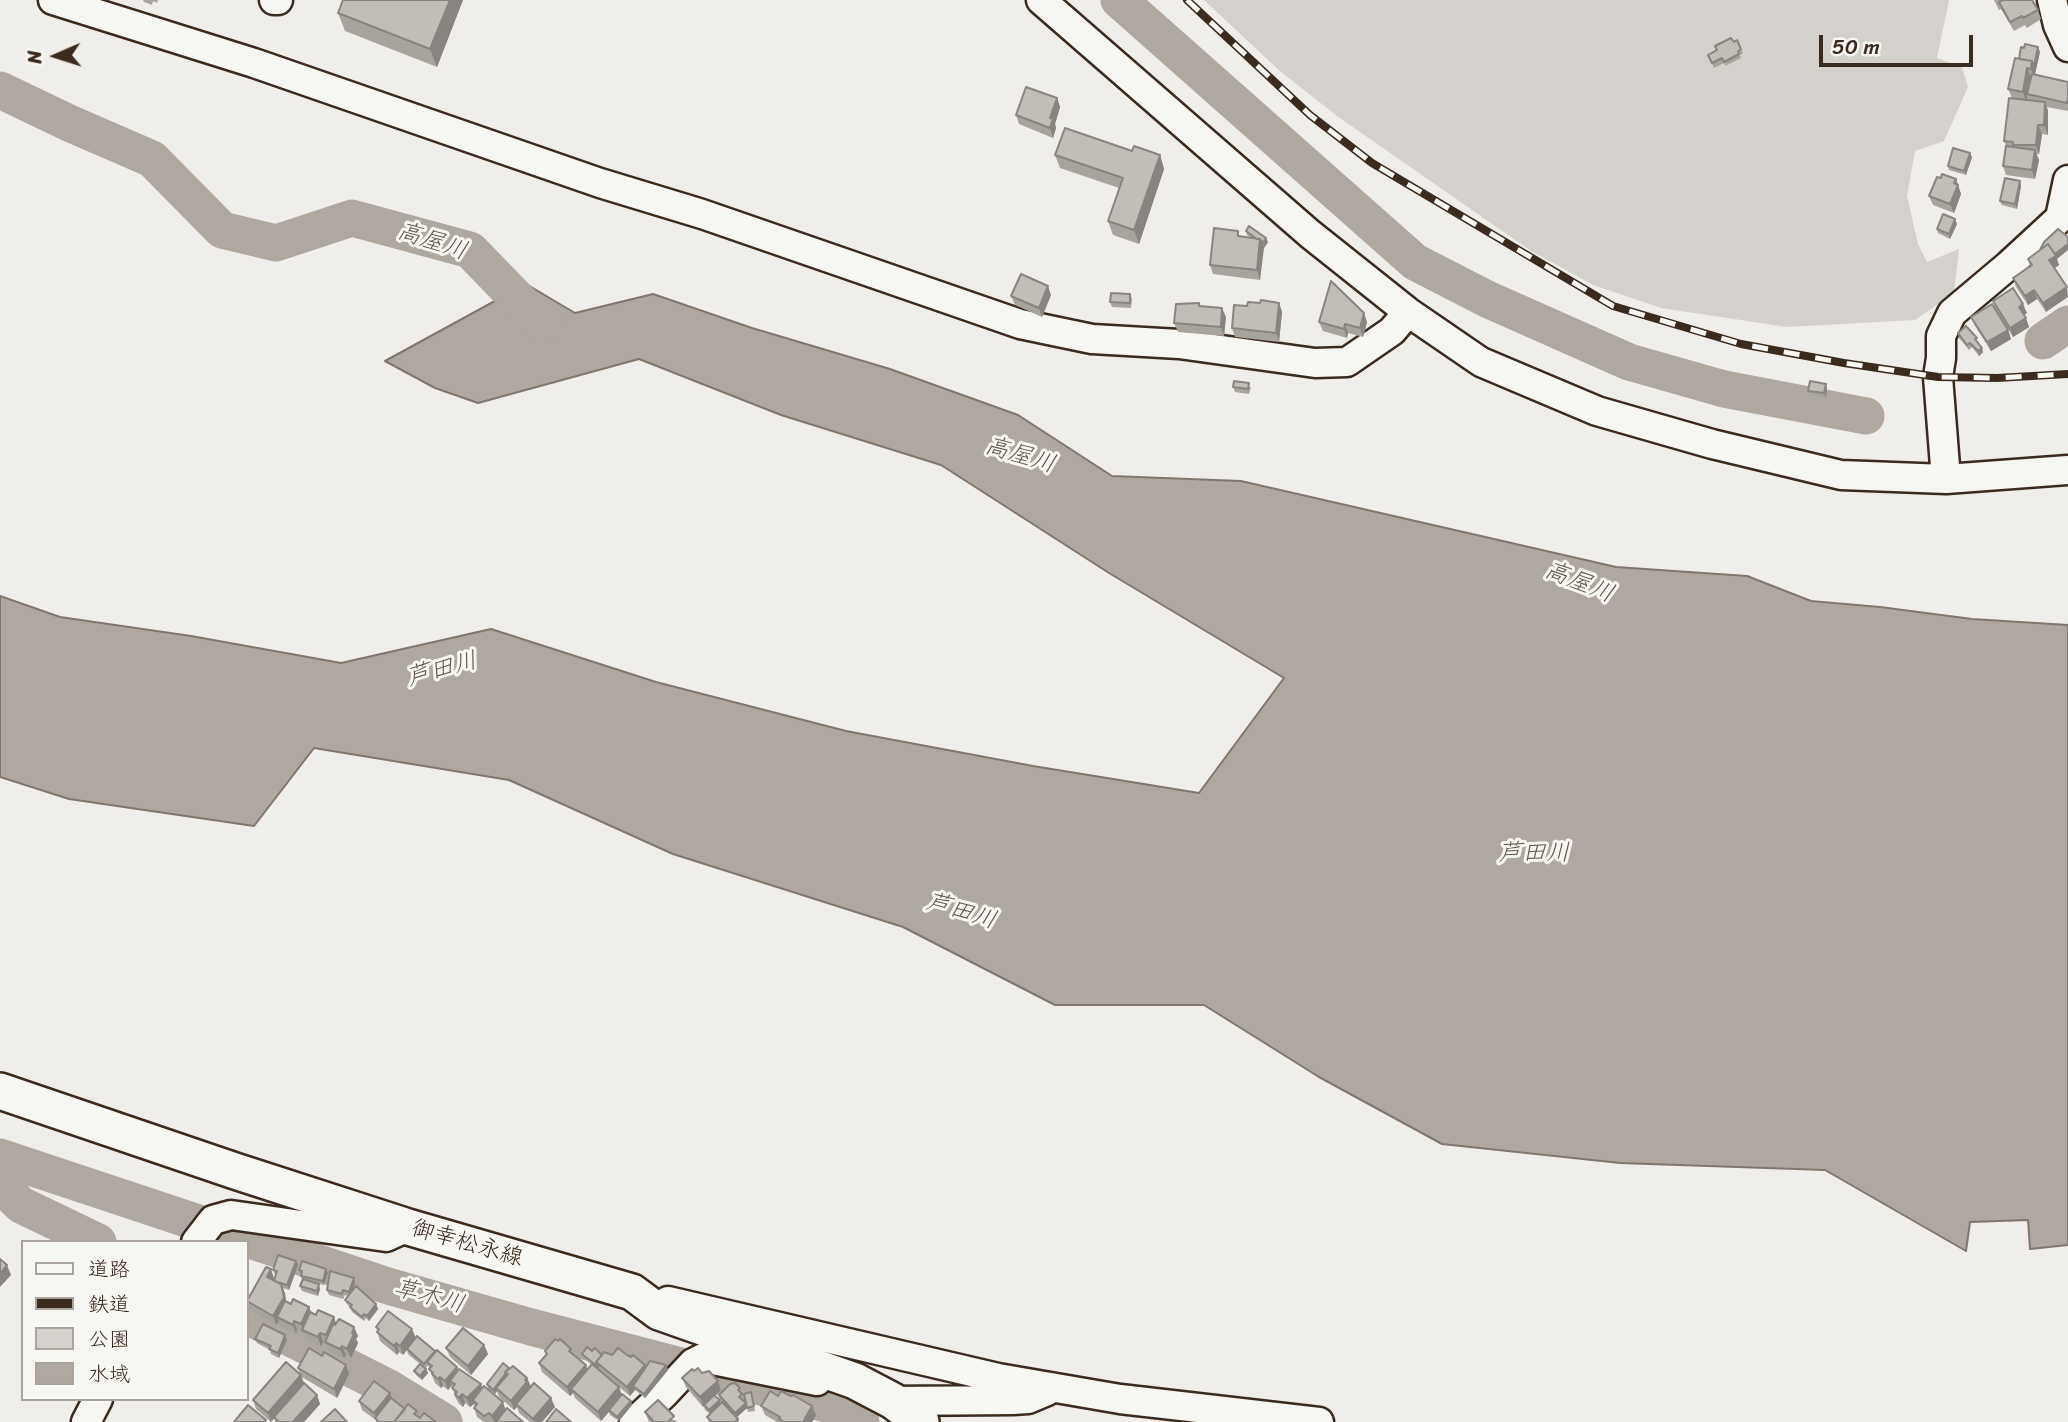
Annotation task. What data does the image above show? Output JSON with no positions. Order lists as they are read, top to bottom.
{
  "streets": {
    "main road": ["御幸松永線"]
  },
  "water": ["高屋川", "芦田川", "草木川"],
  "legend": [
    "道路",
    "鉄道",
    "公園",
    "水域"
  ],
  "scale_bar": "50 m",
  "north": "left"
}
